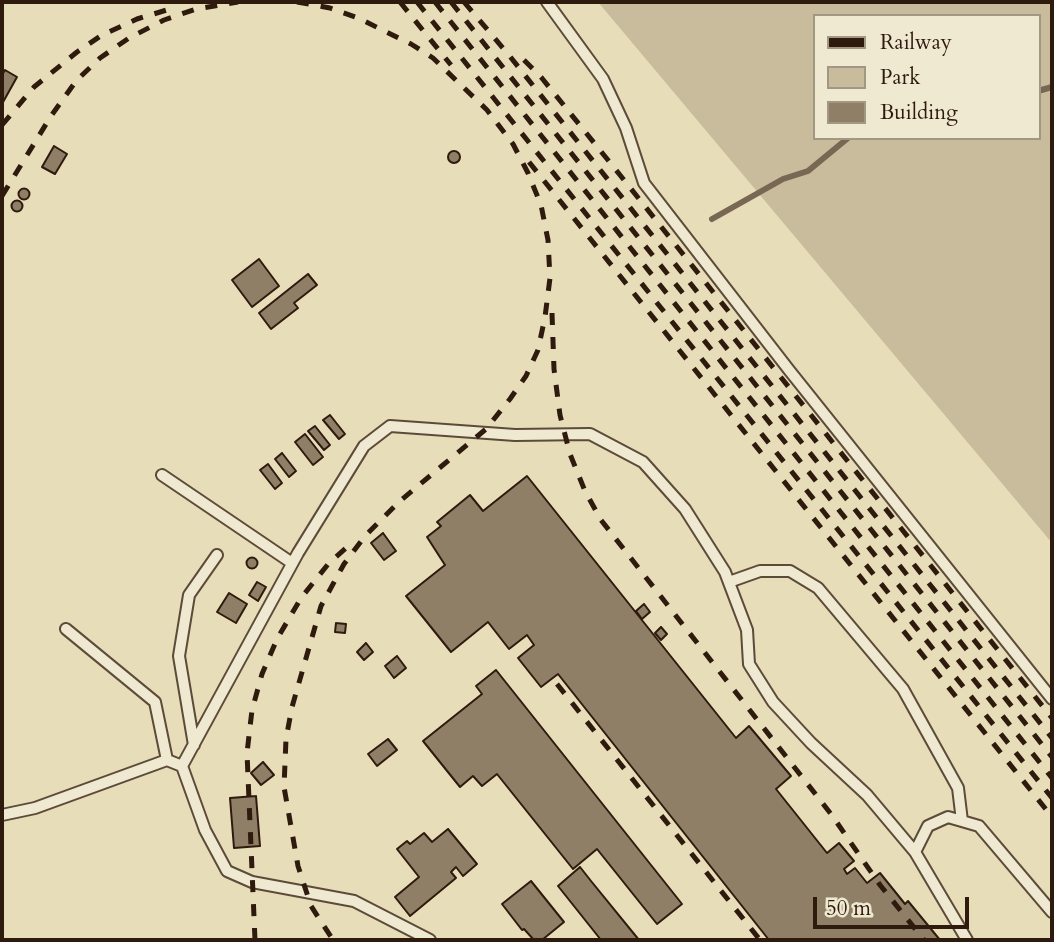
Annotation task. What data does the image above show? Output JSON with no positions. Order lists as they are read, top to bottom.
{
  "legend": ["Railway", "Park", "Building"],
  "scale_bar": "50 m"
}
